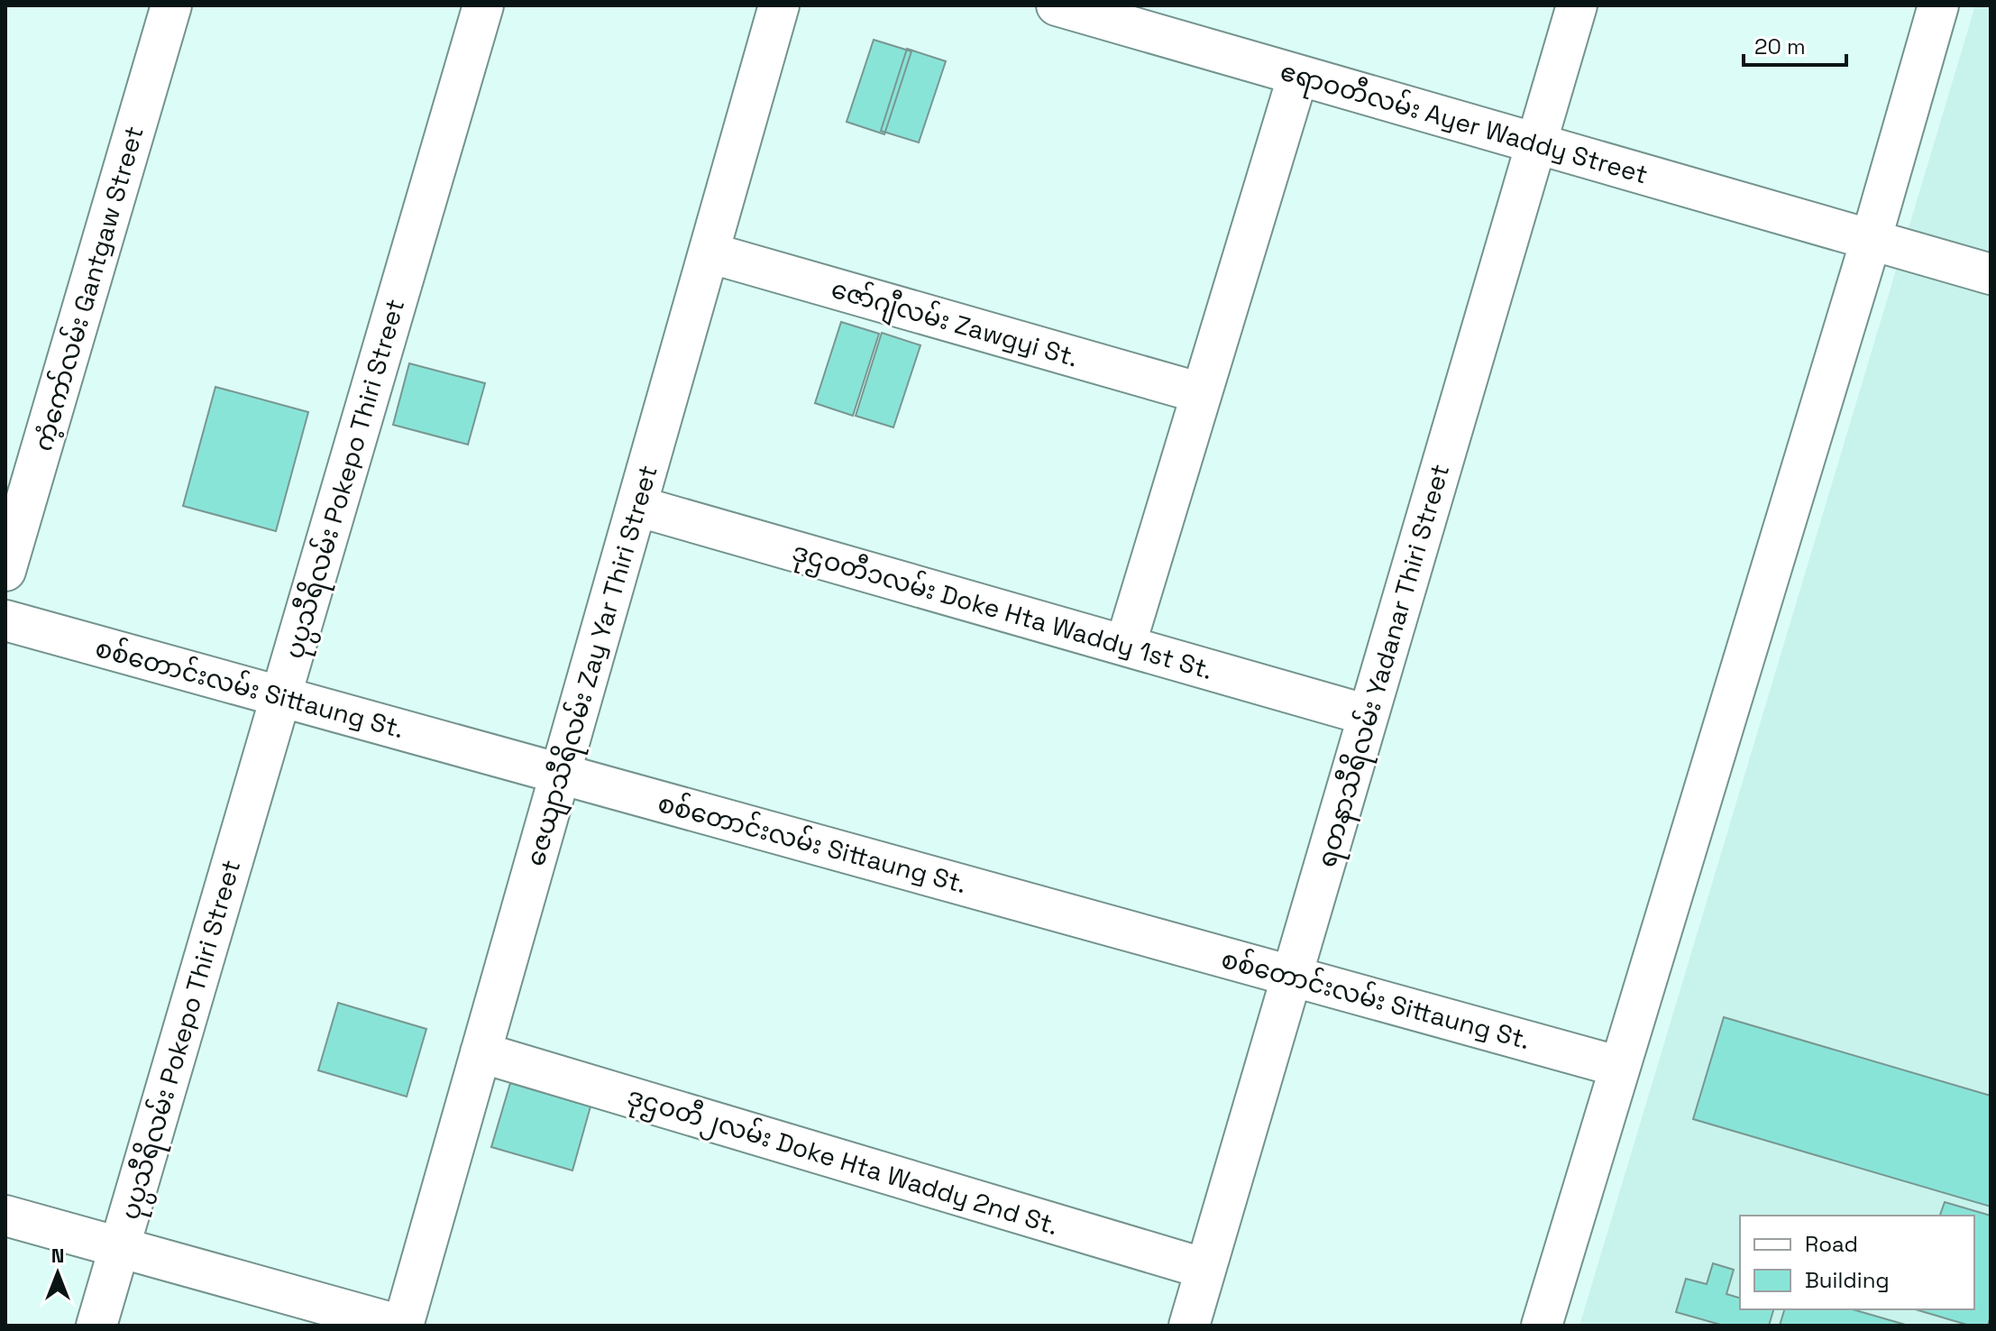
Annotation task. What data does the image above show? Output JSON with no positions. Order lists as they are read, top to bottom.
{
  "streets": {
    "street": [
      "ဧရာဝတီလမ်း Ayer Waddy Street",
      "ကံ့ကော်လမ်း Gantgaw Street",
      "ဇော်ဂျီလမ်း Zawgyi St.",
      "ပုပ္ပသီရိလမ်း Pokepo Thiri Street",
      "ဒုဌဝတီ၁လမ်း Doke Hta Waddy 1st St.",
      "ဇေယျာသီရိလမ်း Zay Yar Thiri Street",
      "ရတနာသီရိလမ်း Yadanar Thiri Street",
      "စစ်တောင်းလမ်း Sittaung St.",
      "ဒုဌဝတီ၂လမ်း Doke Hta Waddy 2nd St."
    ]
  },
  "crossings": [
    ["ဧရာဝတီလမ်း Ayer Waddy Street", "ရတနာသီရိလမ်း Yadanar Thiri Street"],
    ["ဇော်ဂျီလမ်း Zawgyi St.", "ဇေယျာသီရိလမ်း Zay Yar Thiri Street"],
    ["ပုပ္ပသီရိလမ်း Pokepo Thiri Street", "စစ်တောင်းလမ်း Sittaung St."],
    ["ဒုဌဝတီ၁လမ်း Doke Hta Waddy 1st St.", "ဇေယျာသီရိလမ်း Zay Yar Thiri Street"],
    ["ဒုဌဝတီ၁လမ်း Doke Hta Waddy 1st St.", "ရတနာသီရိလမ်း Yadanar Thiri Street"],
    ["ဇေယျာသီရိလမ်း Zay Yar Thiri Street", "စစ်တောင်းလမ်း Sittaung St."],
    ["ဇေယျာသီရိလမ်း Zay Yar Thiri Street", "ဒုဌဝတီ၂လမ်း Doke Hta Waddy 2nd St."],
    ["ရတနာသီရိလမ်း Yadanar Thiri Street", "စစ်တောင်းလမ်း Sittaung St."],
    ["ရတနာသီရိလမ်း Yadanar Thiri Street", "ဒုဌဝတီ၂လမ်း Doke Hta Waddy 2nd St."]
  ],
  "legend": ["Road", "Building"],
  "scale_bar": "20 m",
  "north": "top"
}
